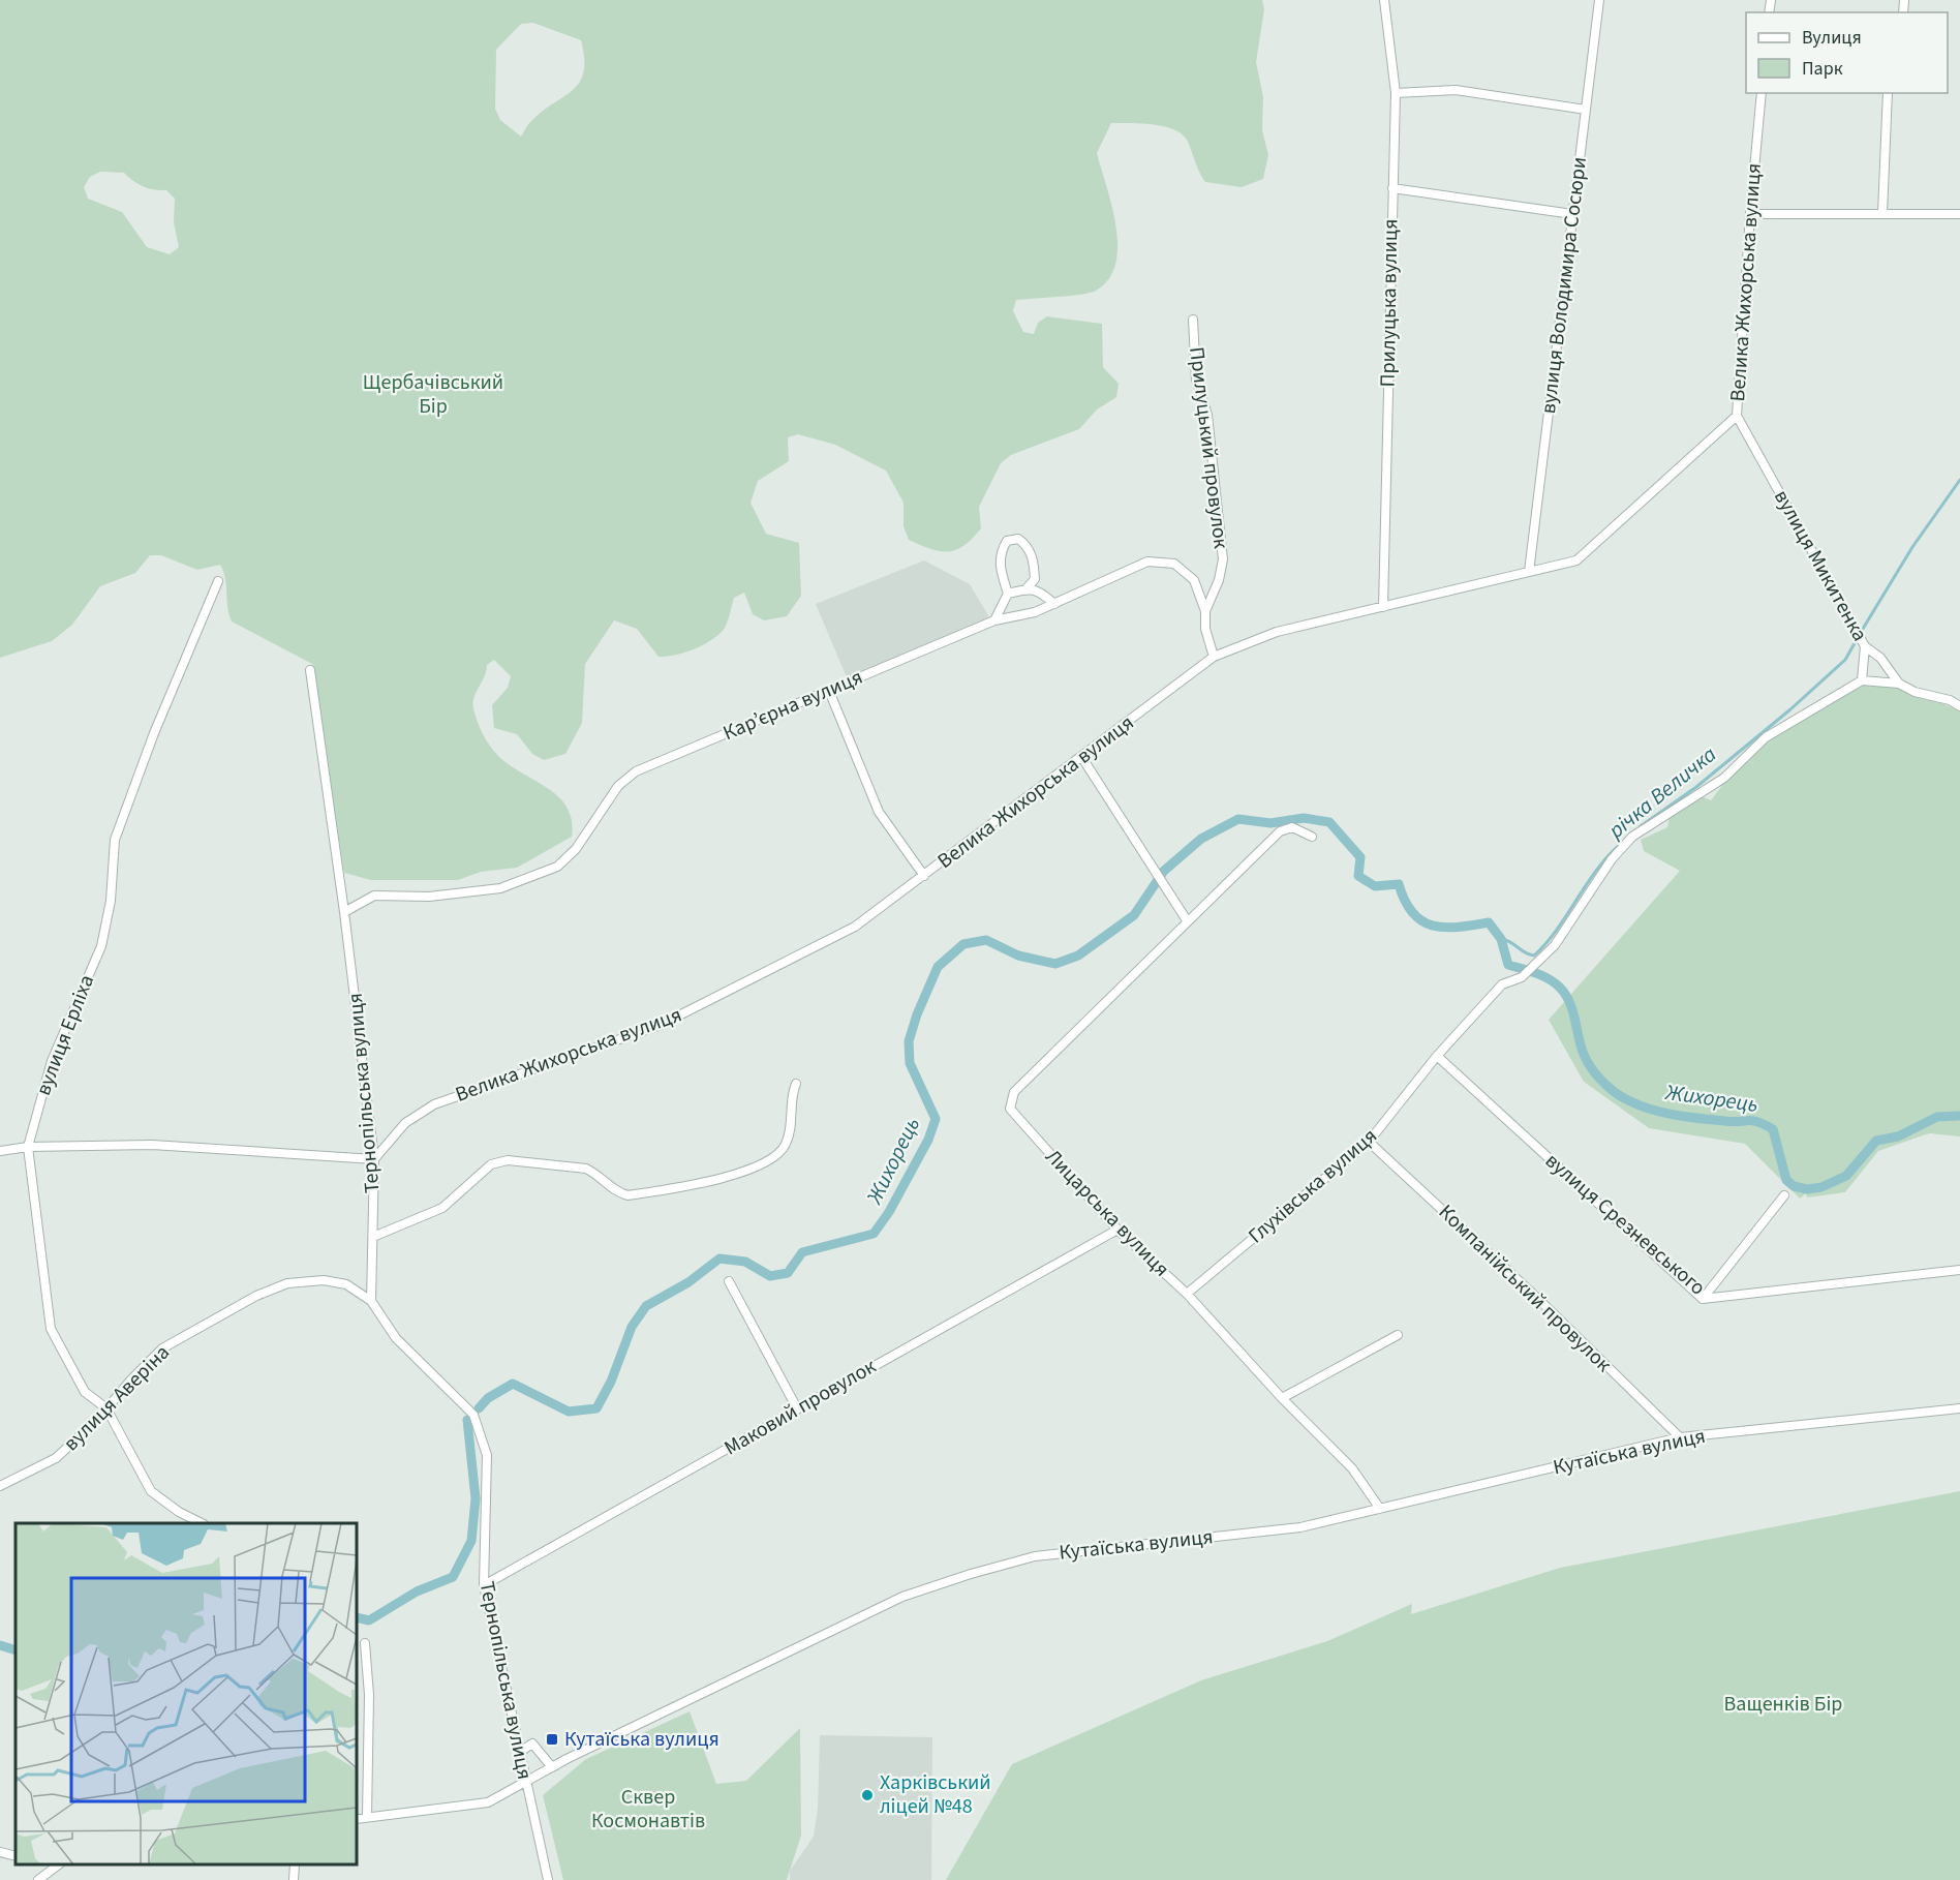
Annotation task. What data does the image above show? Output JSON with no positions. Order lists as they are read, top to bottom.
{
  "streets": {
    "street": [
      "Велика Жихорська вулиця",
      "вулиця Володимира Сосюри",
      "Прилуцька вулиця",
      "Прилуцький провулок",
      "вулиця Микитенка",
      "Кар’єрна вулиця",
      "вулиця Ерліха",
      "Тернопільська вулиця",
      "Глухівська вулиця",
      "Лицарська вулиця",
      "вулиця Срезневського",
      "Компанійський провулок",
      "вулиця Аверіна",
      "Маковий провулок",
      "Кутаїська вулиця"
    ]
  },
  "crossings": [
    ["Велика Жихорська вулиця", "вулиця Володимира Сосюри"],
    ["Велика Жихорська вулиця", "Прилуцька вулиця"],
    ["Велика Жихорська вулиця", "вулиця Микитенка"],
    ["Велика Жихорська вулиця", "Кар’єрна вулиця"],
    ["Велика Жихорська вулиця", "Тернопільська вулиця"],
    ["Прилуцький провулок", "Кар’єрна вулиця"],
    ["Кар’єрна вулиця", "Тернопільська вулиця"],
    ["вулиця Ерліха", "вулиця Аверіна"],
    ["Тернопільська вулиця", "вулиця Аверіна"],
    ["Тернопільська вулиця", "Маковий провулок"],
    ["Тернопільська вулиця", "Кутаїська вулиця"],
    ["Глухівська вулиця", "Лицарська вулиця"],
    ["Глухівська вулиця", "вулиця Срезневського"],
    ["Глухівська вулиця", "Компанійський провулок"],
    ["Лицарська вулиця", "Маковий провулок"],
    ["Лицарська вулиця", "Кутаїська вулиця"],
    ["Компанійський провулок", "Кутаїська вулиця"]
  ],
  "water": ["річка Величка", "Жихорець"],
  "parks": ["Щербачівський Бір", "Ващенків Бір", "Сквер Космонавтів"],
  "places": {
    "transit": ["Кутаїська вулиця"],
    "other": ["Харківський ліцей №48"]
  },
  "legend": ["Вулиця", "Парк"]
}
